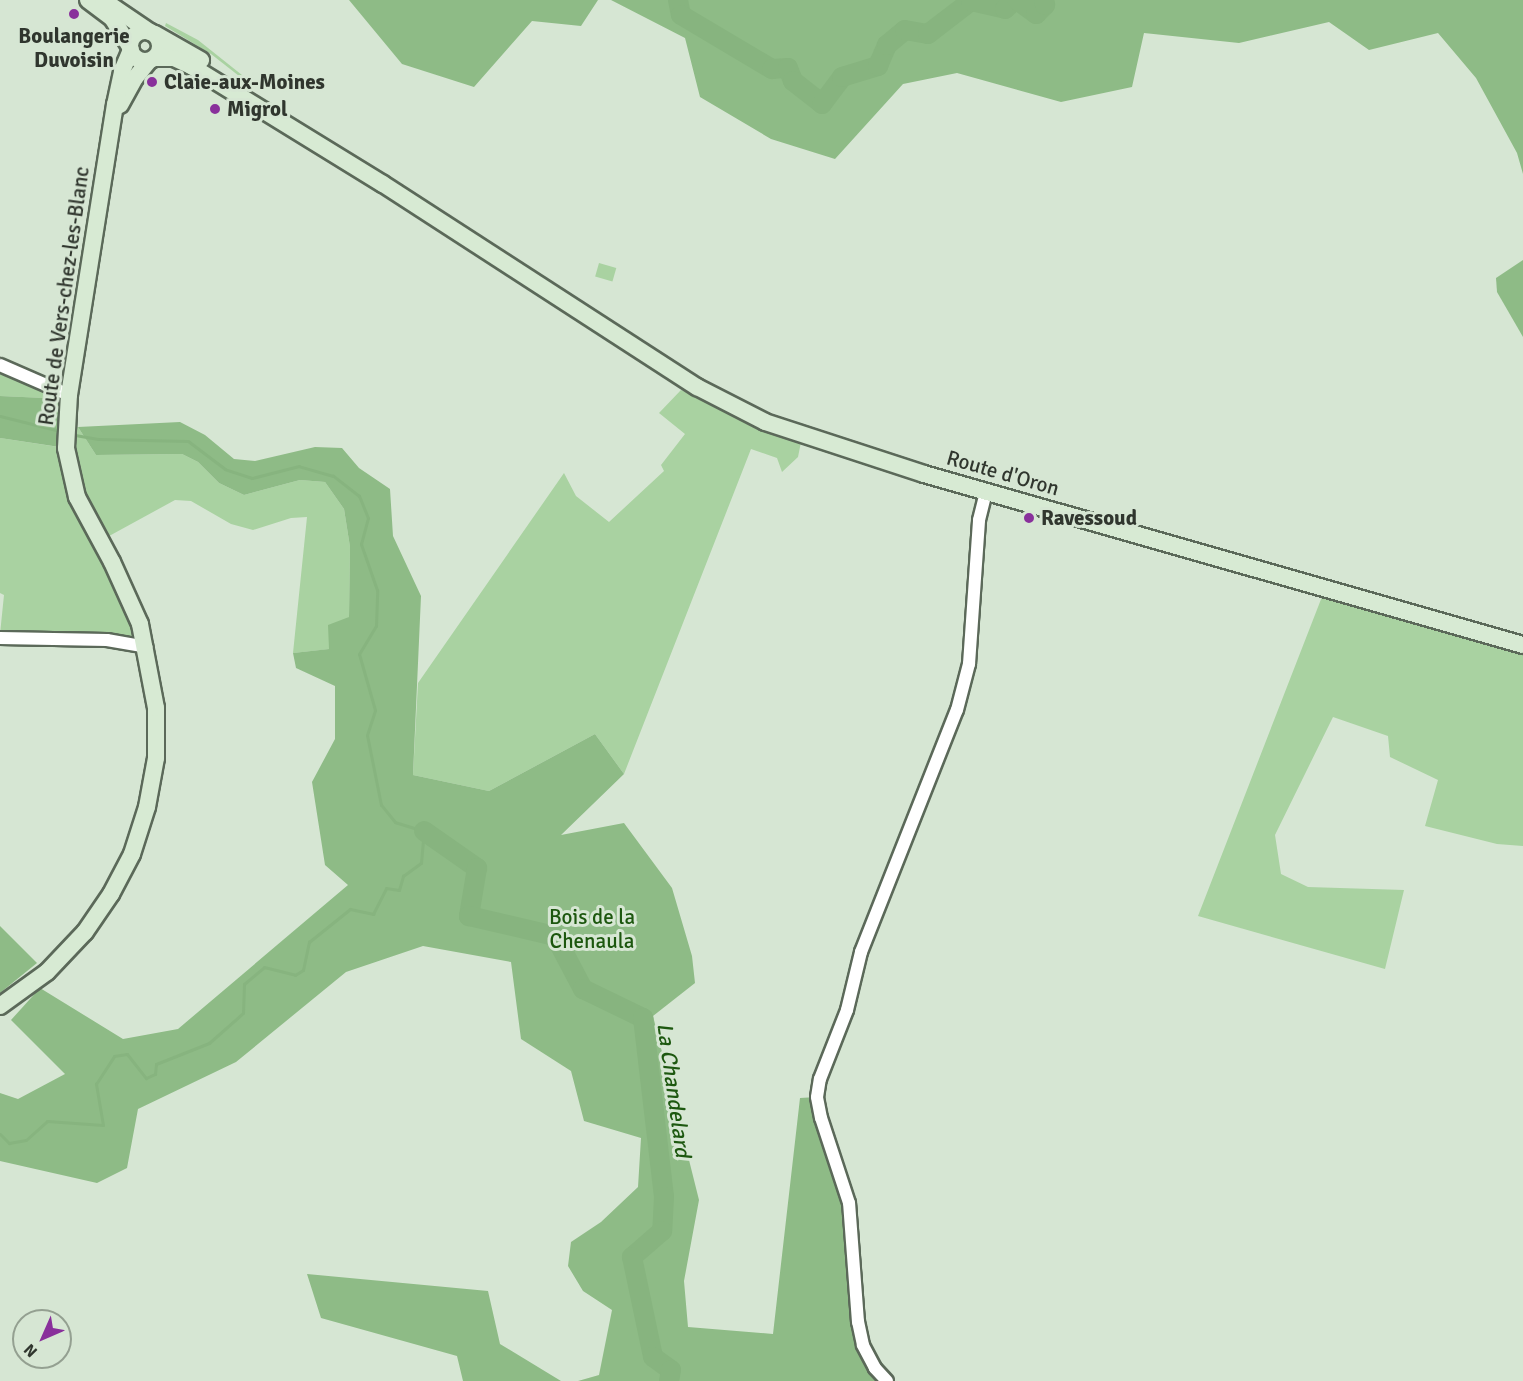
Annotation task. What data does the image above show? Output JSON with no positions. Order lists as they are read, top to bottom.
{
  "streets": {
    "main road": ["Route de Vers-chez-les-Blanc", "Route d'Oron"]
  },
  "water": ["La Chandelard"],
  "parks": ["Bois de la Chenaula"],
  "places": [
    "Boulangerie Duvoisin",
    "Claie-aux-Moines",
    "Migrol",
    "Ravessoud"
  ],
  "north": "bottom left"
}
